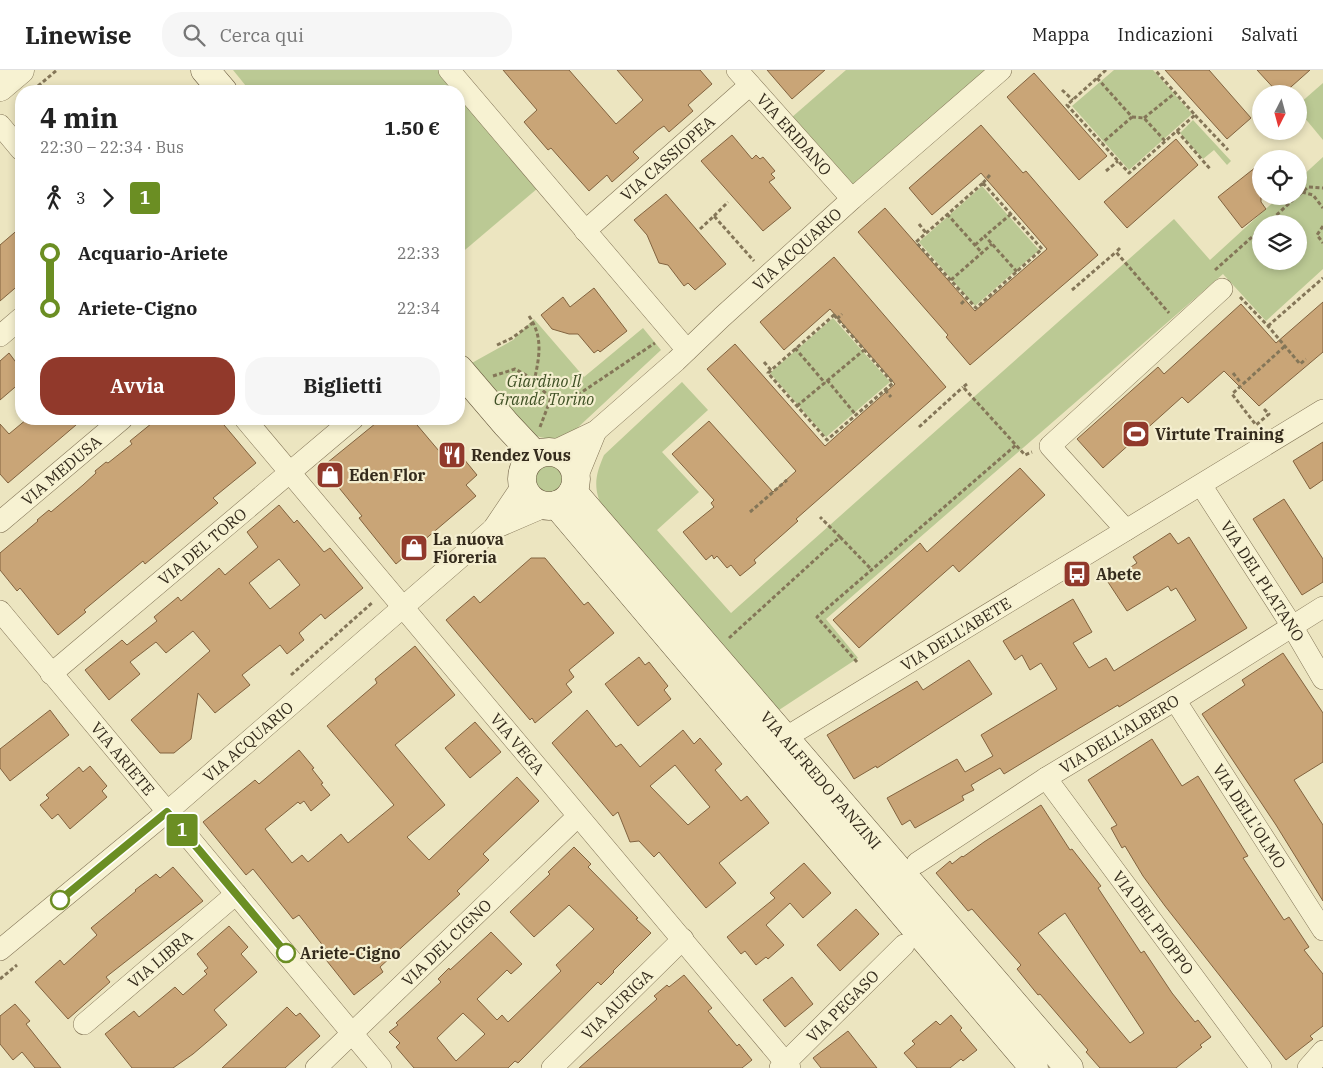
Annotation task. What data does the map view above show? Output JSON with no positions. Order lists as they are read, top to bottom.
{
  "streets": {
    "main road": ["VIA ALFREDO PANZINI"],
    "street": [
      "VIA ERIDANO",
      "VIA CASSIOPEA",
      "VIA ACQUARIO",
      "VIA MEDUSA",
      "VIA DEL TORO",
      "VIA DEL PLATANO",
      "VIA DELL'ABETE",
      "VIA DELL'ALBERO",
      "VIA VEGA",
      "VIA ARIETE",
      "VIA DELL'OLMO",
      "VIA DEL PIOPPO",
      "VIA DEL CIGNO",
      "VIA LIBRA",
      "VIA AURIGA",
      "VIA PEGASO"
    ]
  },
  "crossings": [
    ["VIA ERIDANO", "VIA CASSIOPEA"],
    ["VIA ERIDANO", "VIA ACQUARIO"],
    ["VIA ACQUARIO", "VIA VEGA"],
    ["VIA ACQUARIO", "VIA ARIETE"],
    ["VIA ACQUARIO", "VIA ALFREDO PANZINI"],
    ["VIA DEL TORO", "VIA VEGA"],
    ["VIA DEL TORO", "VIA ARIETE"],
    ["VIA DEL PLATANO", "VIA DELL'ABETE"],
    ["VIA DEL PLATANO", "VIA DELL'ALBERO"],
    ["VIA DELL'ABETE", "VIA ALFREDO PANZINI"],
    ["VIA DELL'ALBERO", "VIA DELL'OLMO"],
    ["VIA DELL'ALBERO", "VIA DEL PIOPPO"],
    ["VIA VEGA", "VIA DEL CIGNO"],
    ["VIA VEGA", "VIA AURIGA"],
    ["VIA VEGA", "VIA PEGASO"],
    ["VIA ARIETE", "VIA DEL CIGNO"],
    ["VIA ARIETE", "VIA LIBRA"]
  ],
  "parks": ["Giardino Il Grande Torino"],
  "places": {
    "sports": ["Virtute Training"],
    "restaurant": ["Rendez Vous"],
    "shop": ["Eden Flor", "La nuova Fioreria"],
    "bus stop": ["Abete"],
    "other": ["Ariete-Cigno"]
  },
  "lines": ["bus line 1"],
  "north": "bottom",
  "page": {
    "header": "Linewise",
    "search": "Cerca qui",
    "nav": ["Mappa", "Indicazioni", "Salvati"],
    "on_map": "1",
    "heading": ["4 min", "22:30 – 22:34 · Bus", "1.50 €"],
    "legs": ["3", "1"],
    "list": [
      {
        "name": "Acquario-Ariete",
        "value": "22:33"
      },
      {
        "name": "Ariete-Cigno",
        "value": "22:34"
      }
    ],
    "buttons": ["Avvia", "Biglietti"]
  }
}
